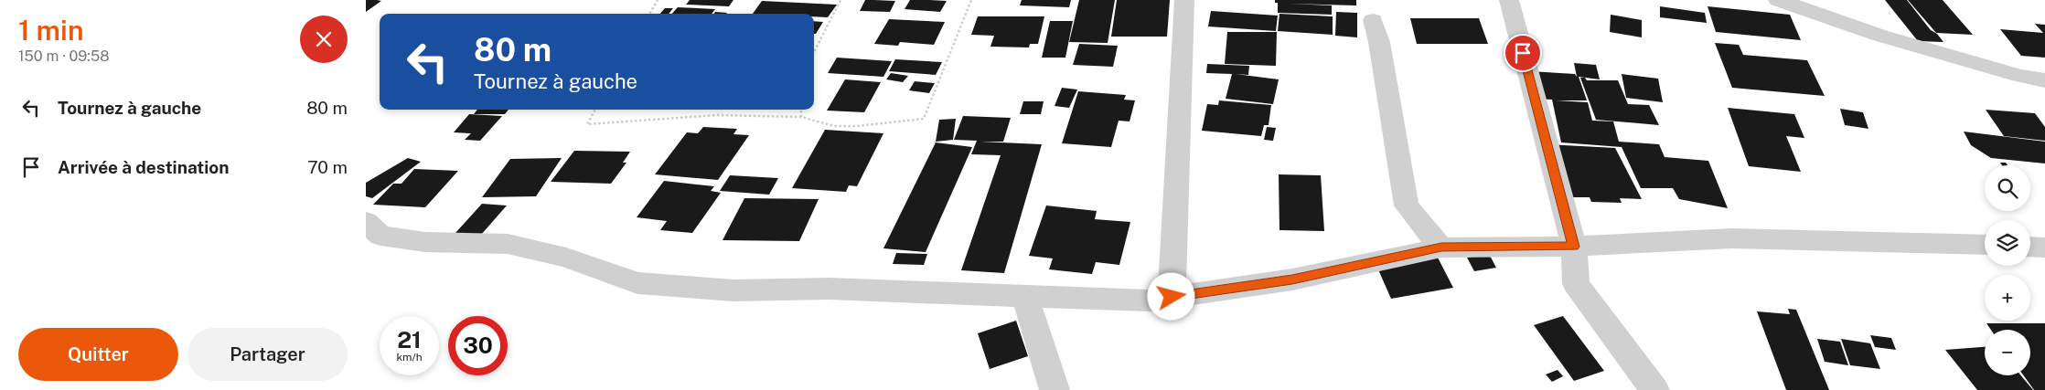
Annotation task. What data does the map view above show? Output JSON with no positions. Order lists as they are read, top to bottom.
{
  "page": {
    "heading": ["1 min", "150 m · 09:58"],
    "turn": ["80 m", "Tournez à gauche"],
    "list": [
      {
        "name": "Tournez à gauche",
        "value": "80 m"
      },
      {
        "name": "Arrivée à destination",
        "value": "70 m"
      }
    ],
    "map_buttons": ["+", "−"],
    "speed": "21 km/h",
    "limit": "30",
    "buttons": ["Quitter", "Partager"]
  }
}
